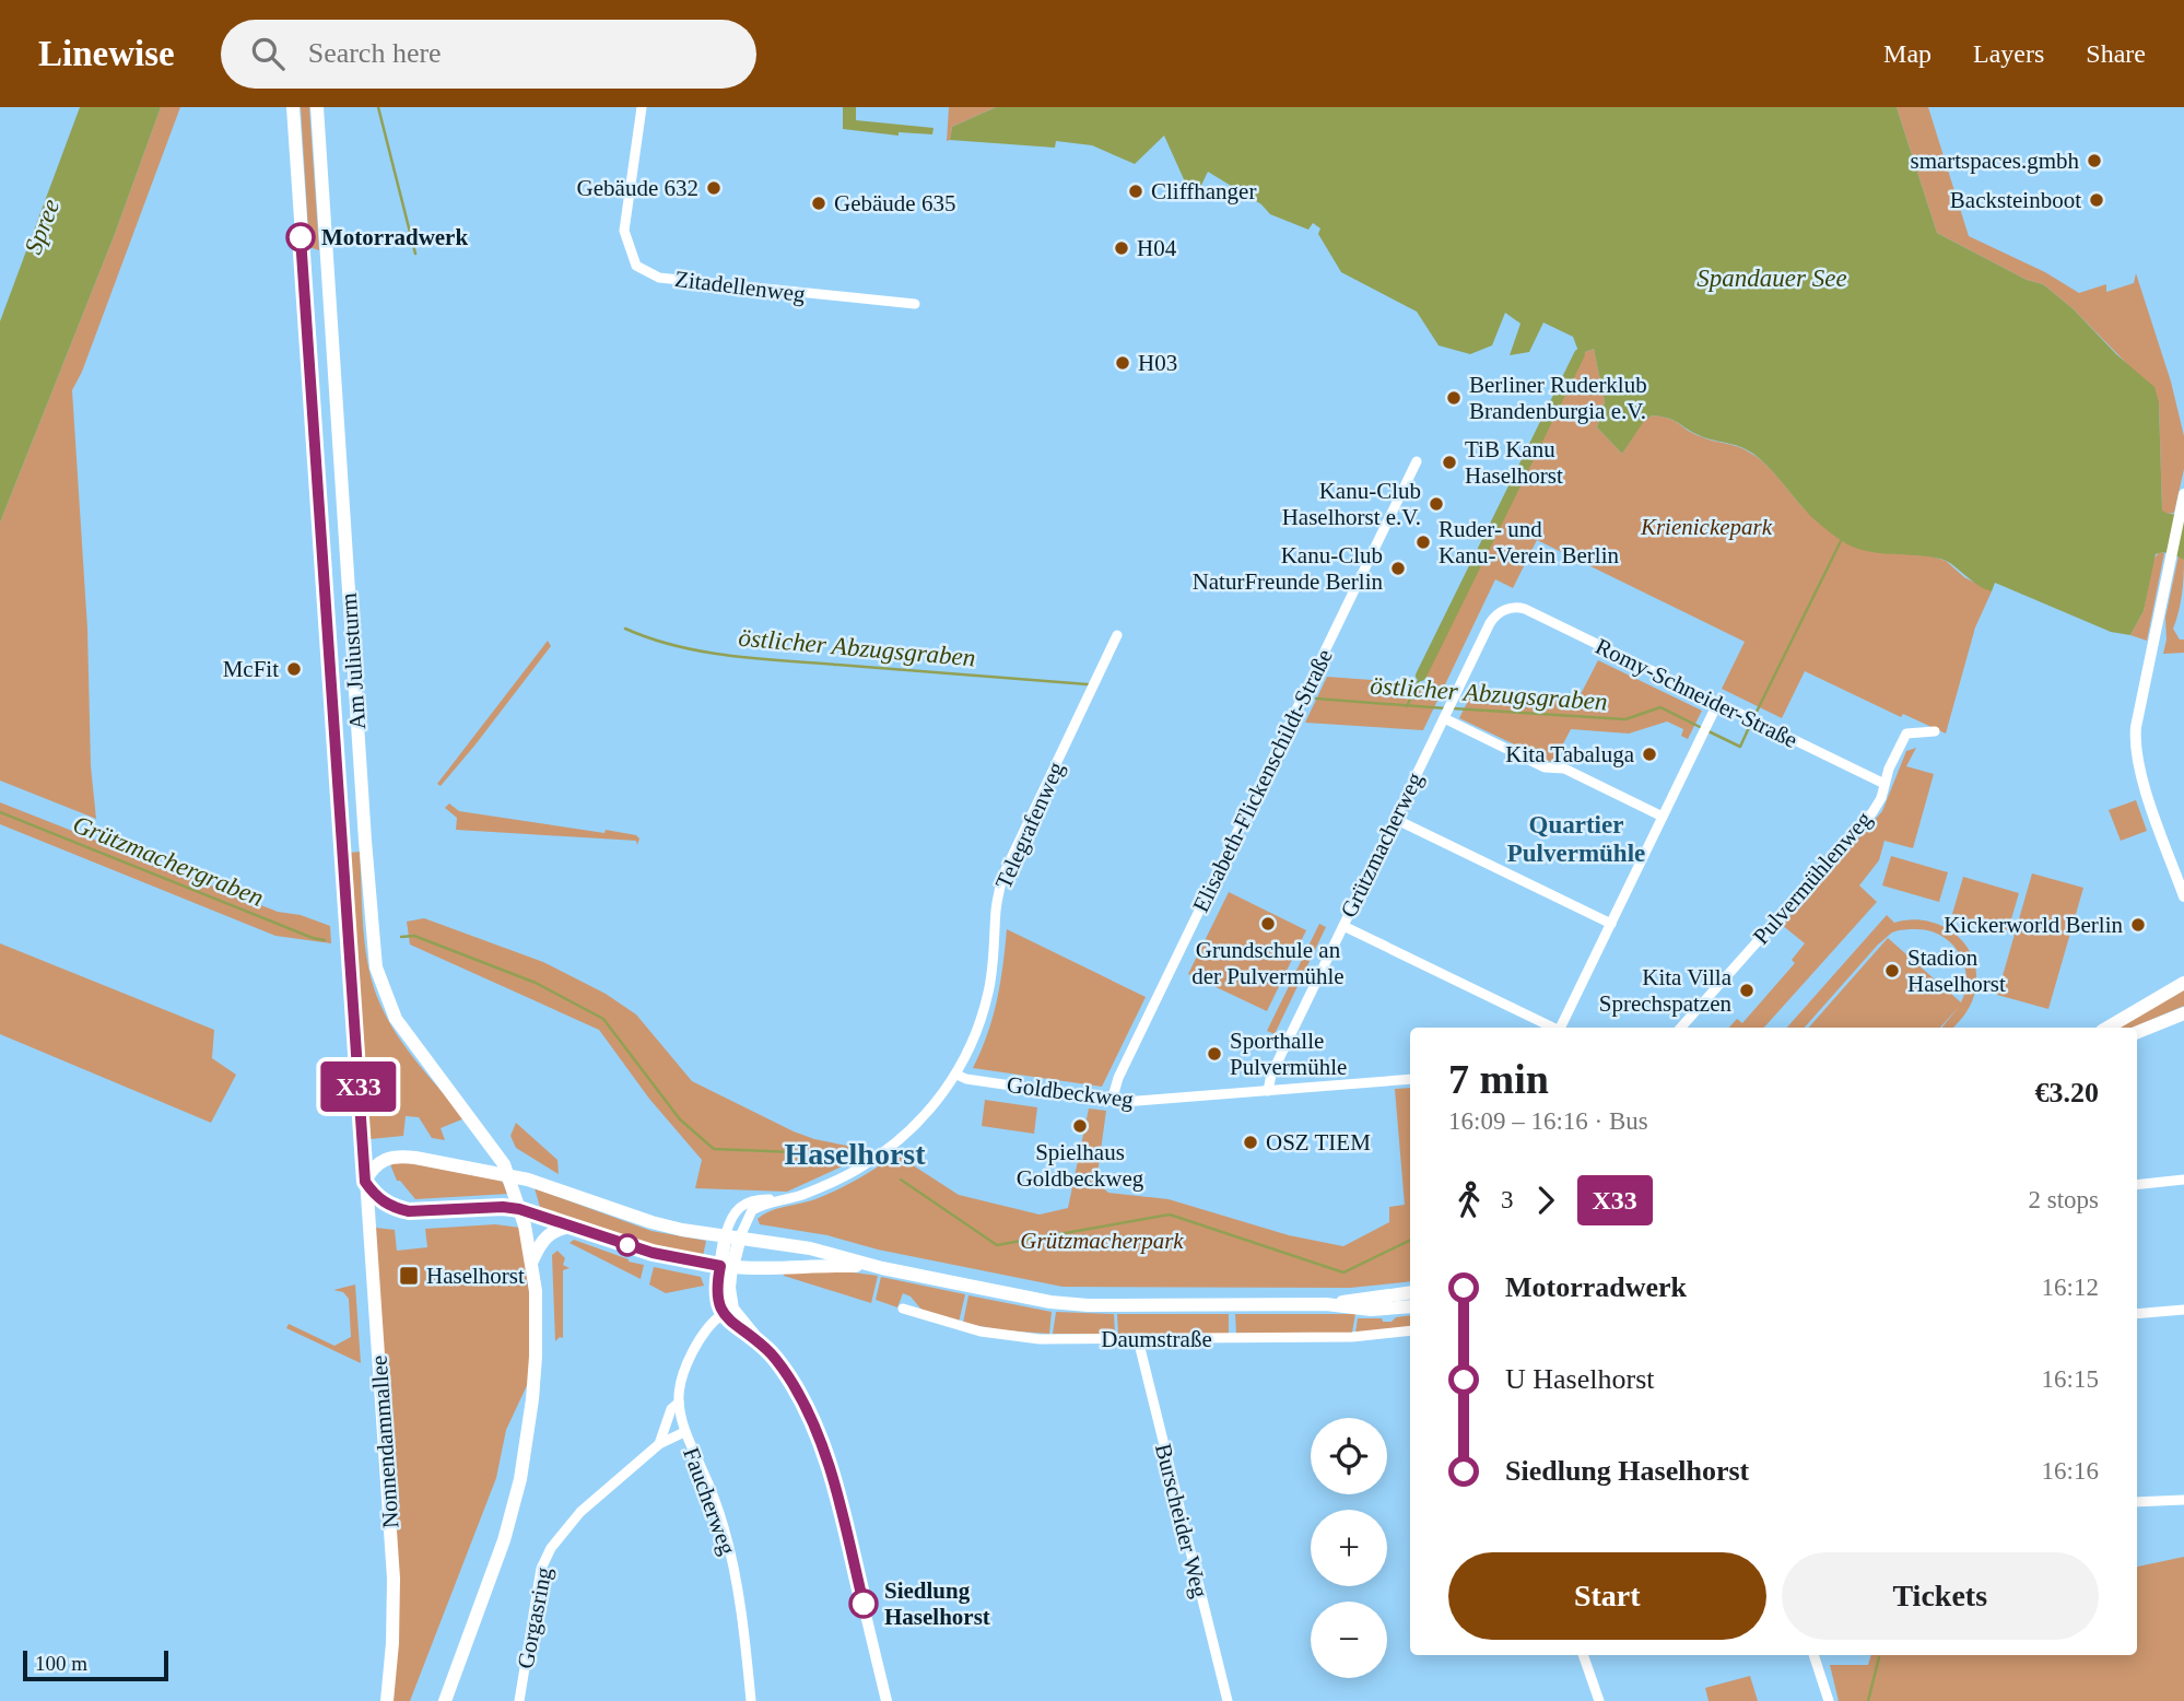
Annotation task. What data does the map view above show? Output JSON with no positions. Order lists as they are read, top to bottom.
{
  "streets": {
    "main road": ["Am Juliusturm", "Daumstraße", "Nonnendammallee"],
    "street": [
      "Zitadellenweg",
      "Romy-Schneider-Straße",
      "Elisabeth-Flickenschildt-Straße",
      "Telegrafenweg",
      "Grützmacherweg",
      "Pulvermühlenweg",
      "Goldbeckweg",
      "Faucherweg",
      "Burscheider Weg",
      "Gorgasring"
    ]
  },
  "crossings": [
    ["Am Juliusturm", "Daumstraße"],
    ["Am Juliusturm", "Nonnendammallee"],
    ["Romy-Schneider-Straße", "Grützmacherweg"],
    ["Romy-Schneider-Straße", "Pulvermühlenweg"],
    ["Elisabeth-Flickenschildt-Straße", "Goldbeckweg"],
    ["Telegrafenweg", "Goldbeckweg"],
    ["Telegrafenweg", "Daumstraße"],
    ["Grützmacherweg", "Goldbeckweg"],
    ["Daumstraße", "Nonnendammallee"],
    ["Daumstraße", "Burscheider Weg"],
    ["Faucherweg", "Gorgasring"]
  ],
  "districts": ["Quartier Pulvermühle", "Haselhorst"],
  "water": [
    "Spree",
    "Spandauer See",
    "östlicher Abzugsgraben",
    "Grützmachergraben"
  ],
  "parks": ["Krienickepark", "Grützmacherpark"],
  "places": {
    "other": [
      "smartspaces.gmbh",
      "Gebäude 632",
      "Cliffhanger",
      "Backsteinboot",
      "Gebäude 635",
      "Motorradwerk",
      "H04",
      "H03",
      "Berliner Ruderklub Brandenburgia e.V.",
      "TiB Kanu Haselhorst",
      "Kanu-Club Haselhorst e.V.",
      "Ruder- und Kanu-Verein Berlin",
      "Kanu-Club NaturFreunde Berlin",
      "McFit",
      "Kita Tabaluga",
      "Grundschule an der Pulvermühle",
      "Kickerworld Berlin",
      "Stadion Haselhorst",
      "Kita Villa Sprechspatzen",
      "Sporthalle Pulvermühle",
      "Spielhaus Goldbeckweg",
      "OSZ TIEM",
      "Siedlung Haselhorst"
    ],
    "transit": ["Haselhorst"]
  },
  "lines": ["bus line X33"],
  "scale_bar": "100 m",
  "page": {
    "header": "Linewise",
    "search": "Search here",
    "nav": ["Map", "Layers", "Share"],
    "on_map": "X33",
    "heading": ["7 min", "16:09 – 16:16 · Bus", "€3.20"],
    "legs": ["3", "X33", "2 stops"],
    "list": [
      {
        "name": "Motorradwerk",
        "value": "16:12"
      },
      {
        "name": "U Haselhorst",
        "value": "16:15"
      },
      {
        "name": "Siedlung Haselhorst",
        "value": "16:16"
      }
    ],
    "map_buttons": ["+", "−"],
    "buttons": ["Start", "Tickets"],
    "scale": "100 m"
  }
}
